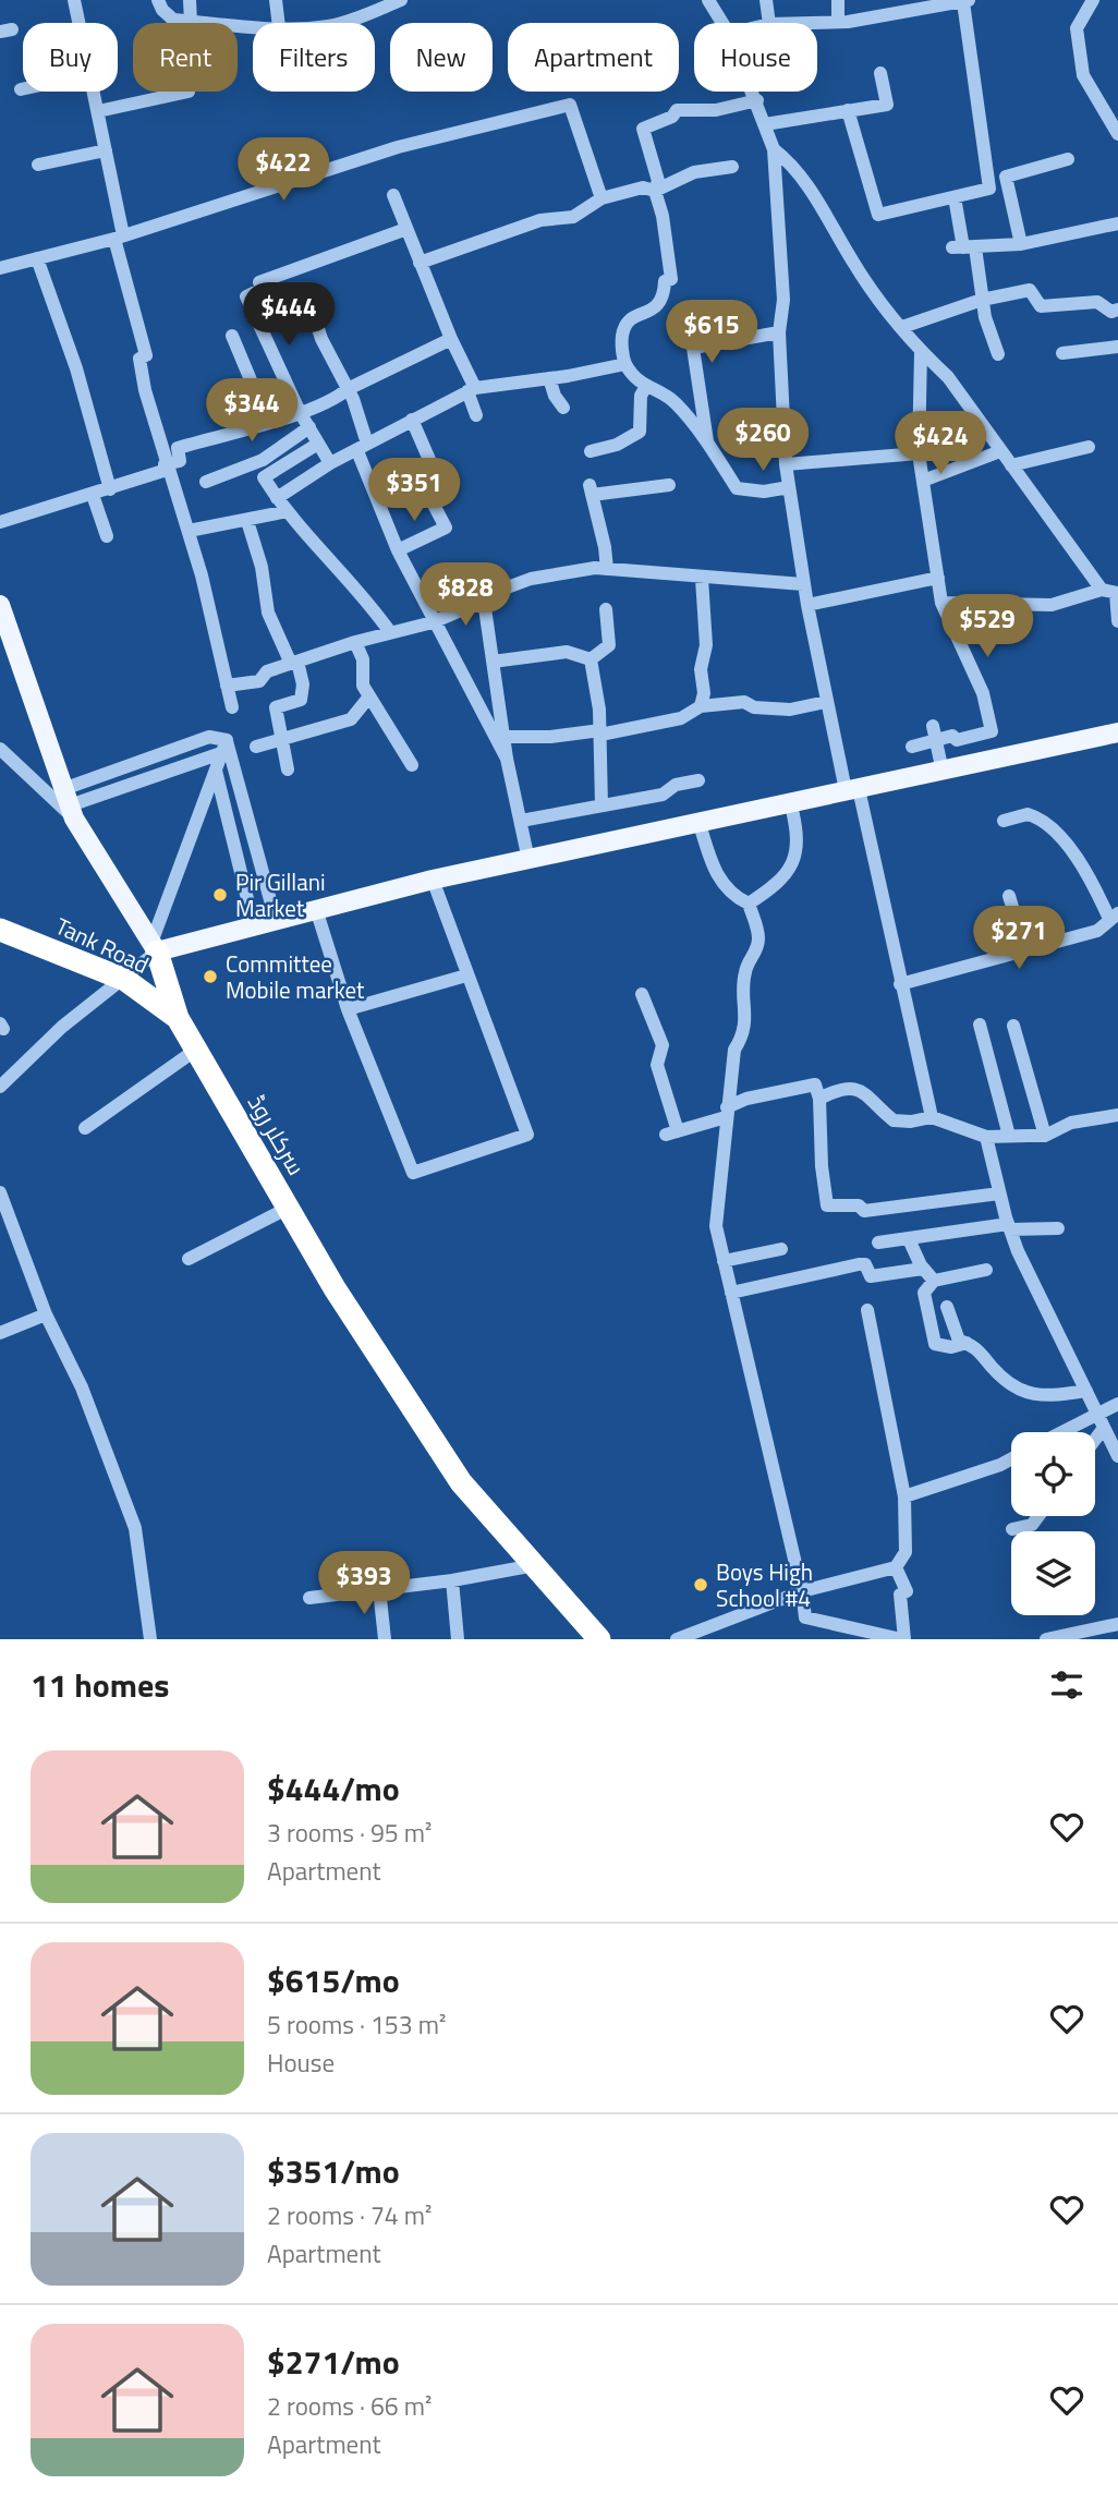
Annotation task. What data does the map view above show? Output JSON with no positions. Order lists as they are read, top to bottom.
{
  "streets": {
    "highway": ["Tank Road", "سرکلر روڈ"]
  },
  "crossings": [
    ["Tank Road", "سرکلر روڈ"]
  ],
  "places": ["Pir Gillani Market", "Committee Mobile market", "Boys High School #4"],
  "page": {
    "chip": [
      "Buy",
      "Rent",
      "Filters",
      "New",
      "Apartment",
      "House"
    ],
    "price": [
      "$422",
      "$444",
      "$615",
      "$344",
      "$260",
      "$424",
      "$351",
      "$828",
      "$529",
      "$271",
      "$393"
    ],
    "heading": "11 homes",
    "list": [
      {
        "name": "$444/mo",
        "note": "3 rooms · 95 m² · Apartment"
      },
      {
        "name": "$615/mo",
        "note": "5 rooms · 153 m² · House"
      },
      {
        "name": "$351/mo",
        "note": "2 rooms · 74 m² · Apartment"
      },
      {
        "name": "$271/mo",
        "note": "2 rooms · 66 m² · Apartment"
      }
    ]
  }
}
